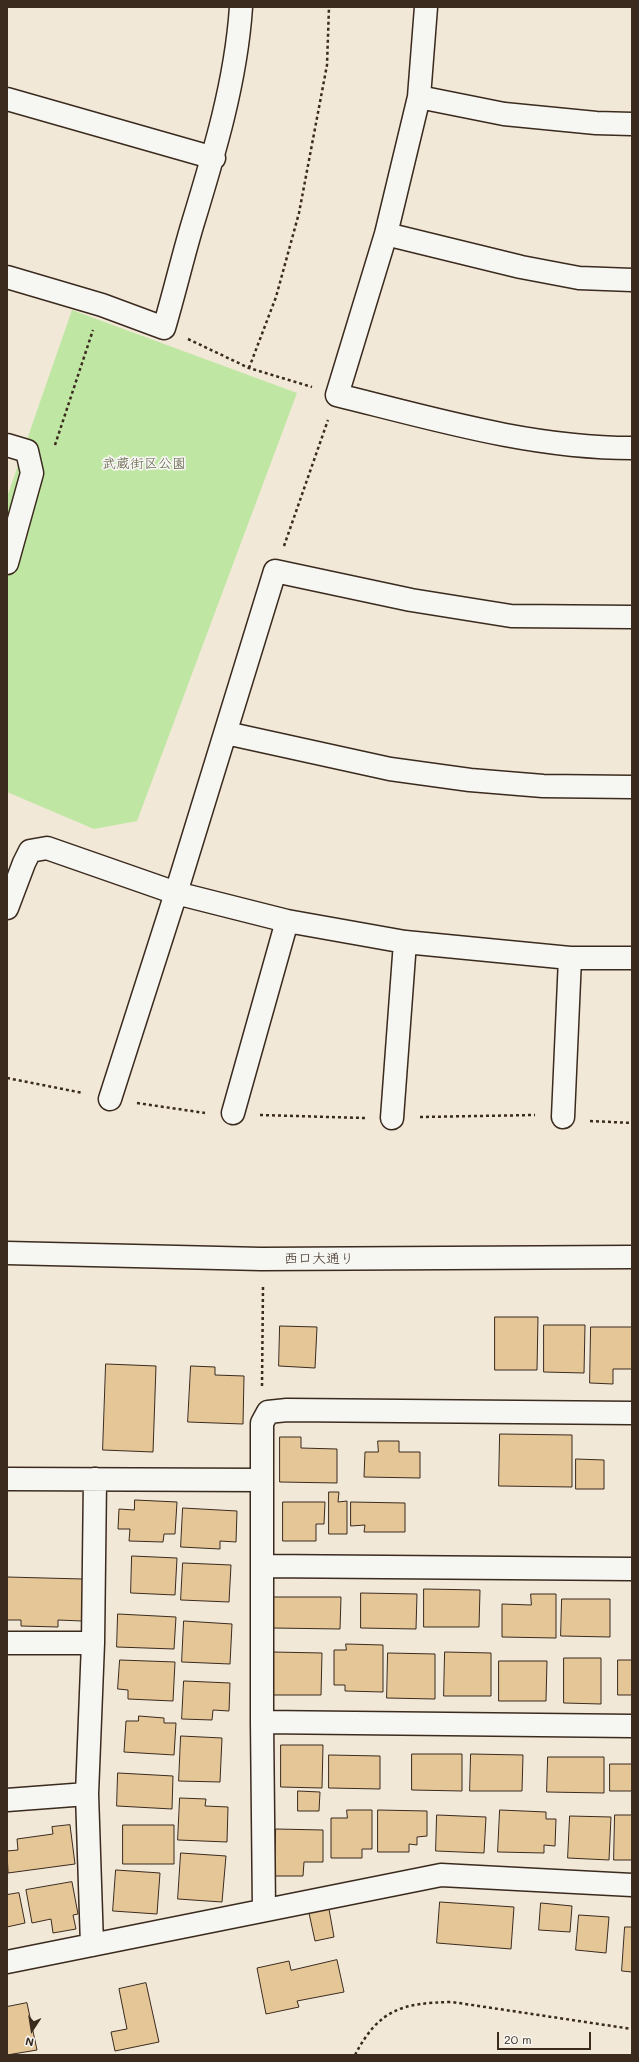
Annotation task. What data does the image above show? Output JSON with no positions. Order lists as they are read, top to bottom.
{
  "streets": {
    "street": ["西口大通り"]
  },
  "parks": ["武蔵街区公園"],
  "scale_bar": "20 m",
  "north": "bottom"
}
